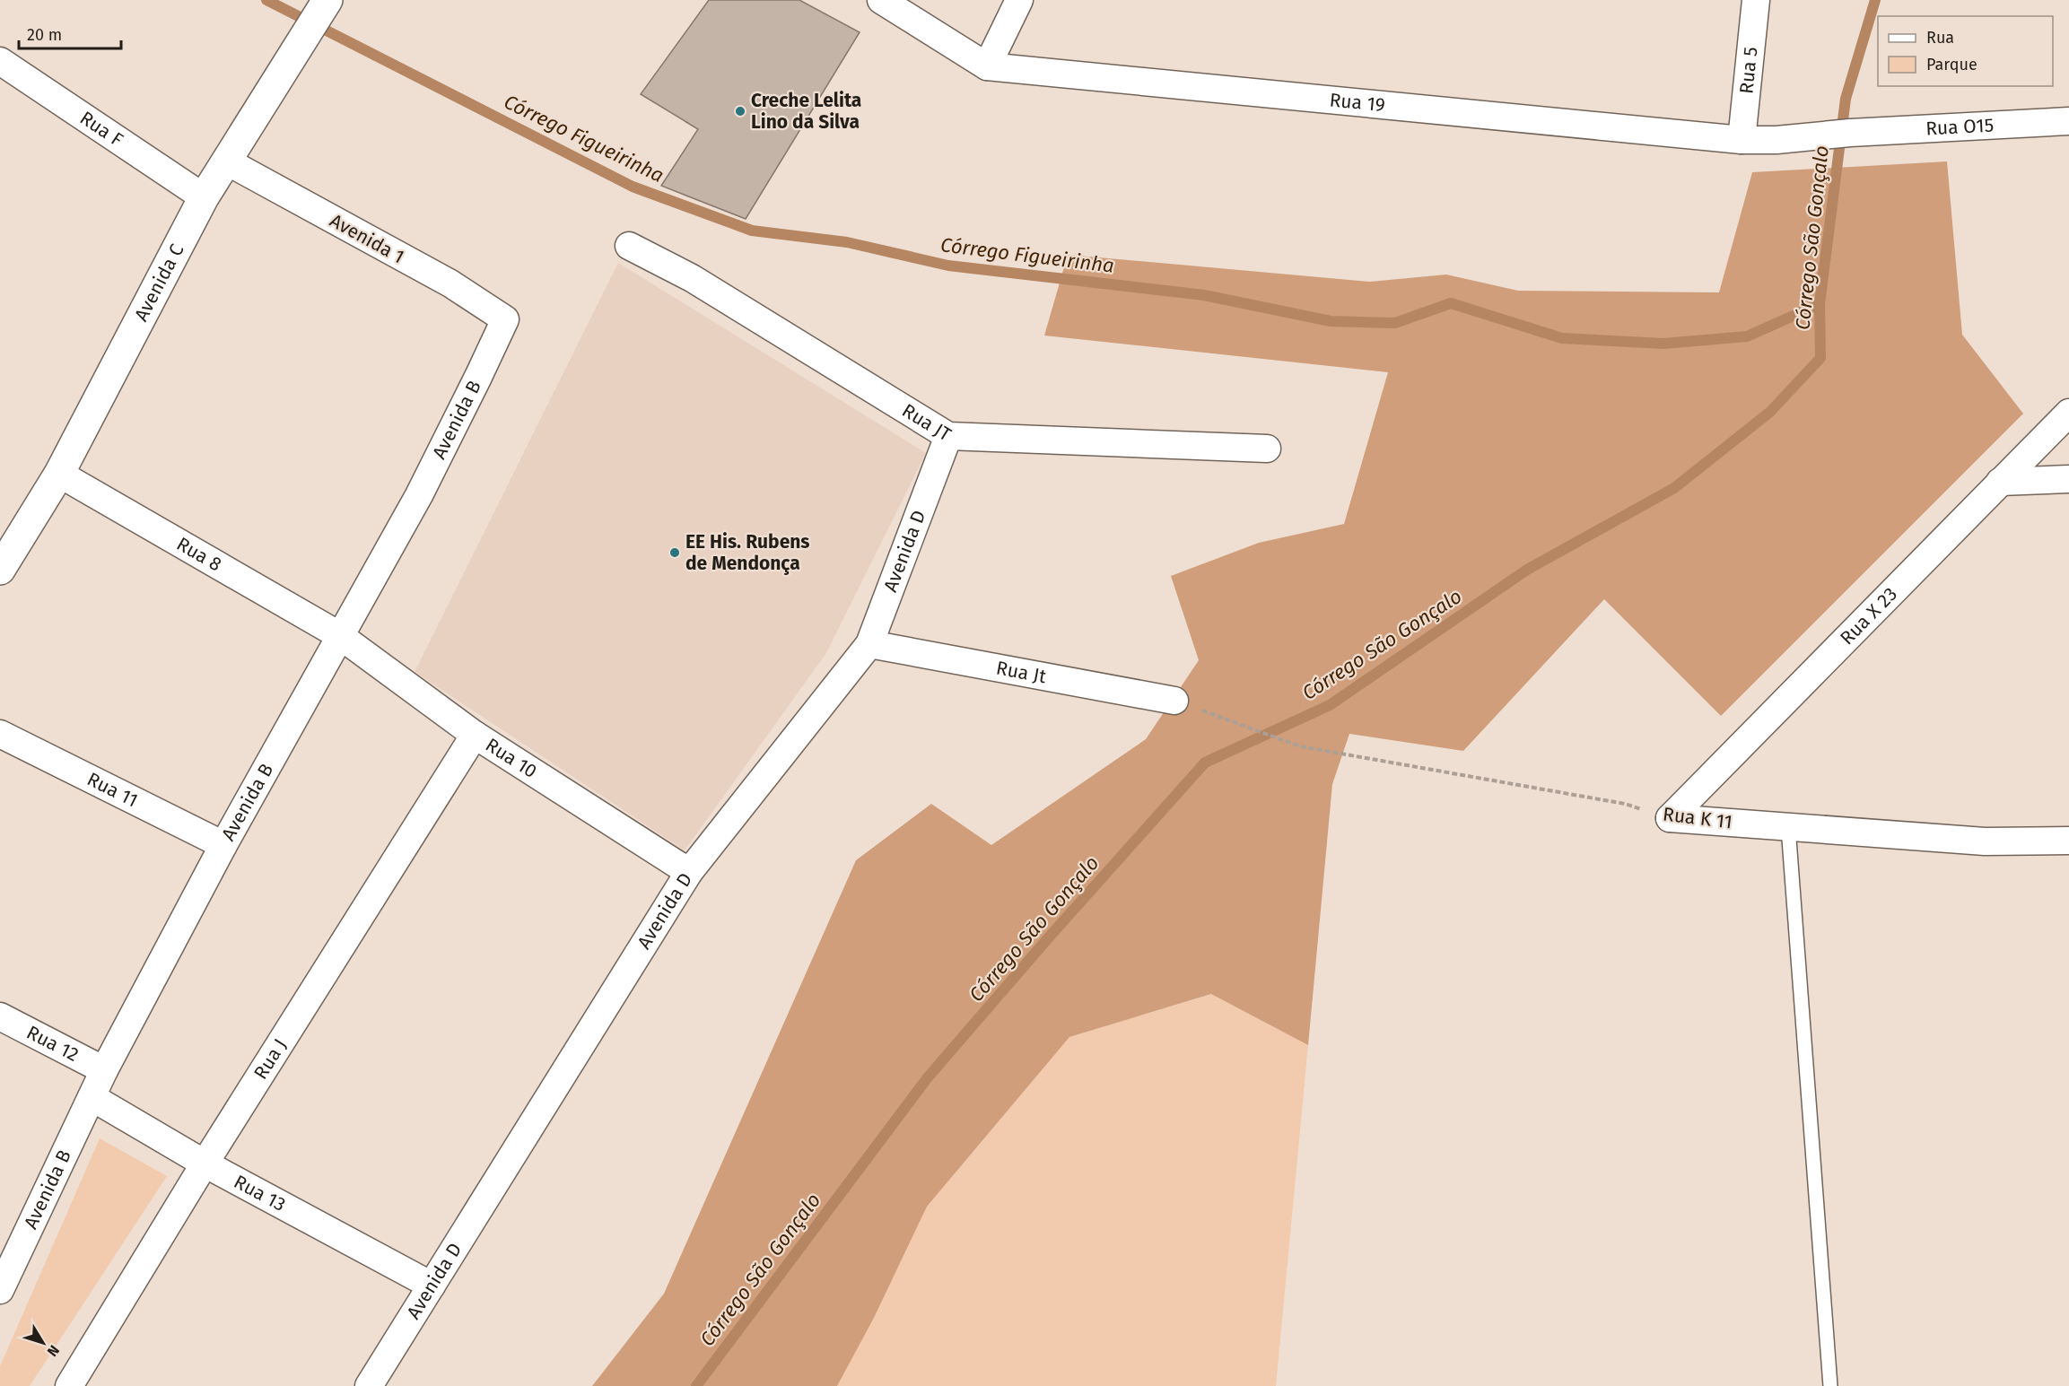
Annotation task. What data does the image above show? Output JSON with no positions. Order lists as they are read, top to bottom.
{
  "streets": {
    "street": [
      "Rua 5",
      "Rua 19",
      "Rua O15",
      "Rua F",
      "Avenida 1",
      "Avenida C",
      "Avenida B",
      "Rua JT",
      "Avenida D",
      "Rua 8",
      "Rua X 23",
      "Rua Jt",
      "Rua 10",
      "Rua 11",
      "Rua K 11",
      "Rua 12",
      "Rua J",
      "Rua 13"
    ]
  },
  "crossings": [
    ["Rua 5", "Rua 19"],
    ["Rua 19", "Rua O15"],
    ["Rua F", "Avenida C"],
    ["Avenida 1", "Avenida C"],
    ["Avenida 1", "Avenida B"],
    ["Avenida C", "Rua 8"],
    ["Avenida B", "Rua 8"],
    ["Avenida B", "Rua 10"],
    ["Avenida B", "Rua 11"],
    ["Avenida B", "Rua 12"],
    ["Avenida B", "Rua 13"],
    ["Rua JT", "Avenida D"],
    ["Avenida D", "Rua Jt"],
    ["Avenida D", "Rua 10"],
    ["Avenida D", "Rua 13"],
    ["Rua 8", "Rua 10"],
    ["Rua X 23", "Rua K 11"],
    ["Rua Jt", "Rua K 11"],
    ["Rua 10", "Rua J"],
    ["Rua J", "Rua 13"]
  ],
  "water": ["Córrego Figueirinha", "Córrego São Gonçalo"],
  "places": ["Creche Lelita Lino da Silva", "EE His. Rubens de Mendonça"],
  "legend": ["Rua", "Parque"],
  "scale_bar": "20 m",
  "north": "bottom right"
}
